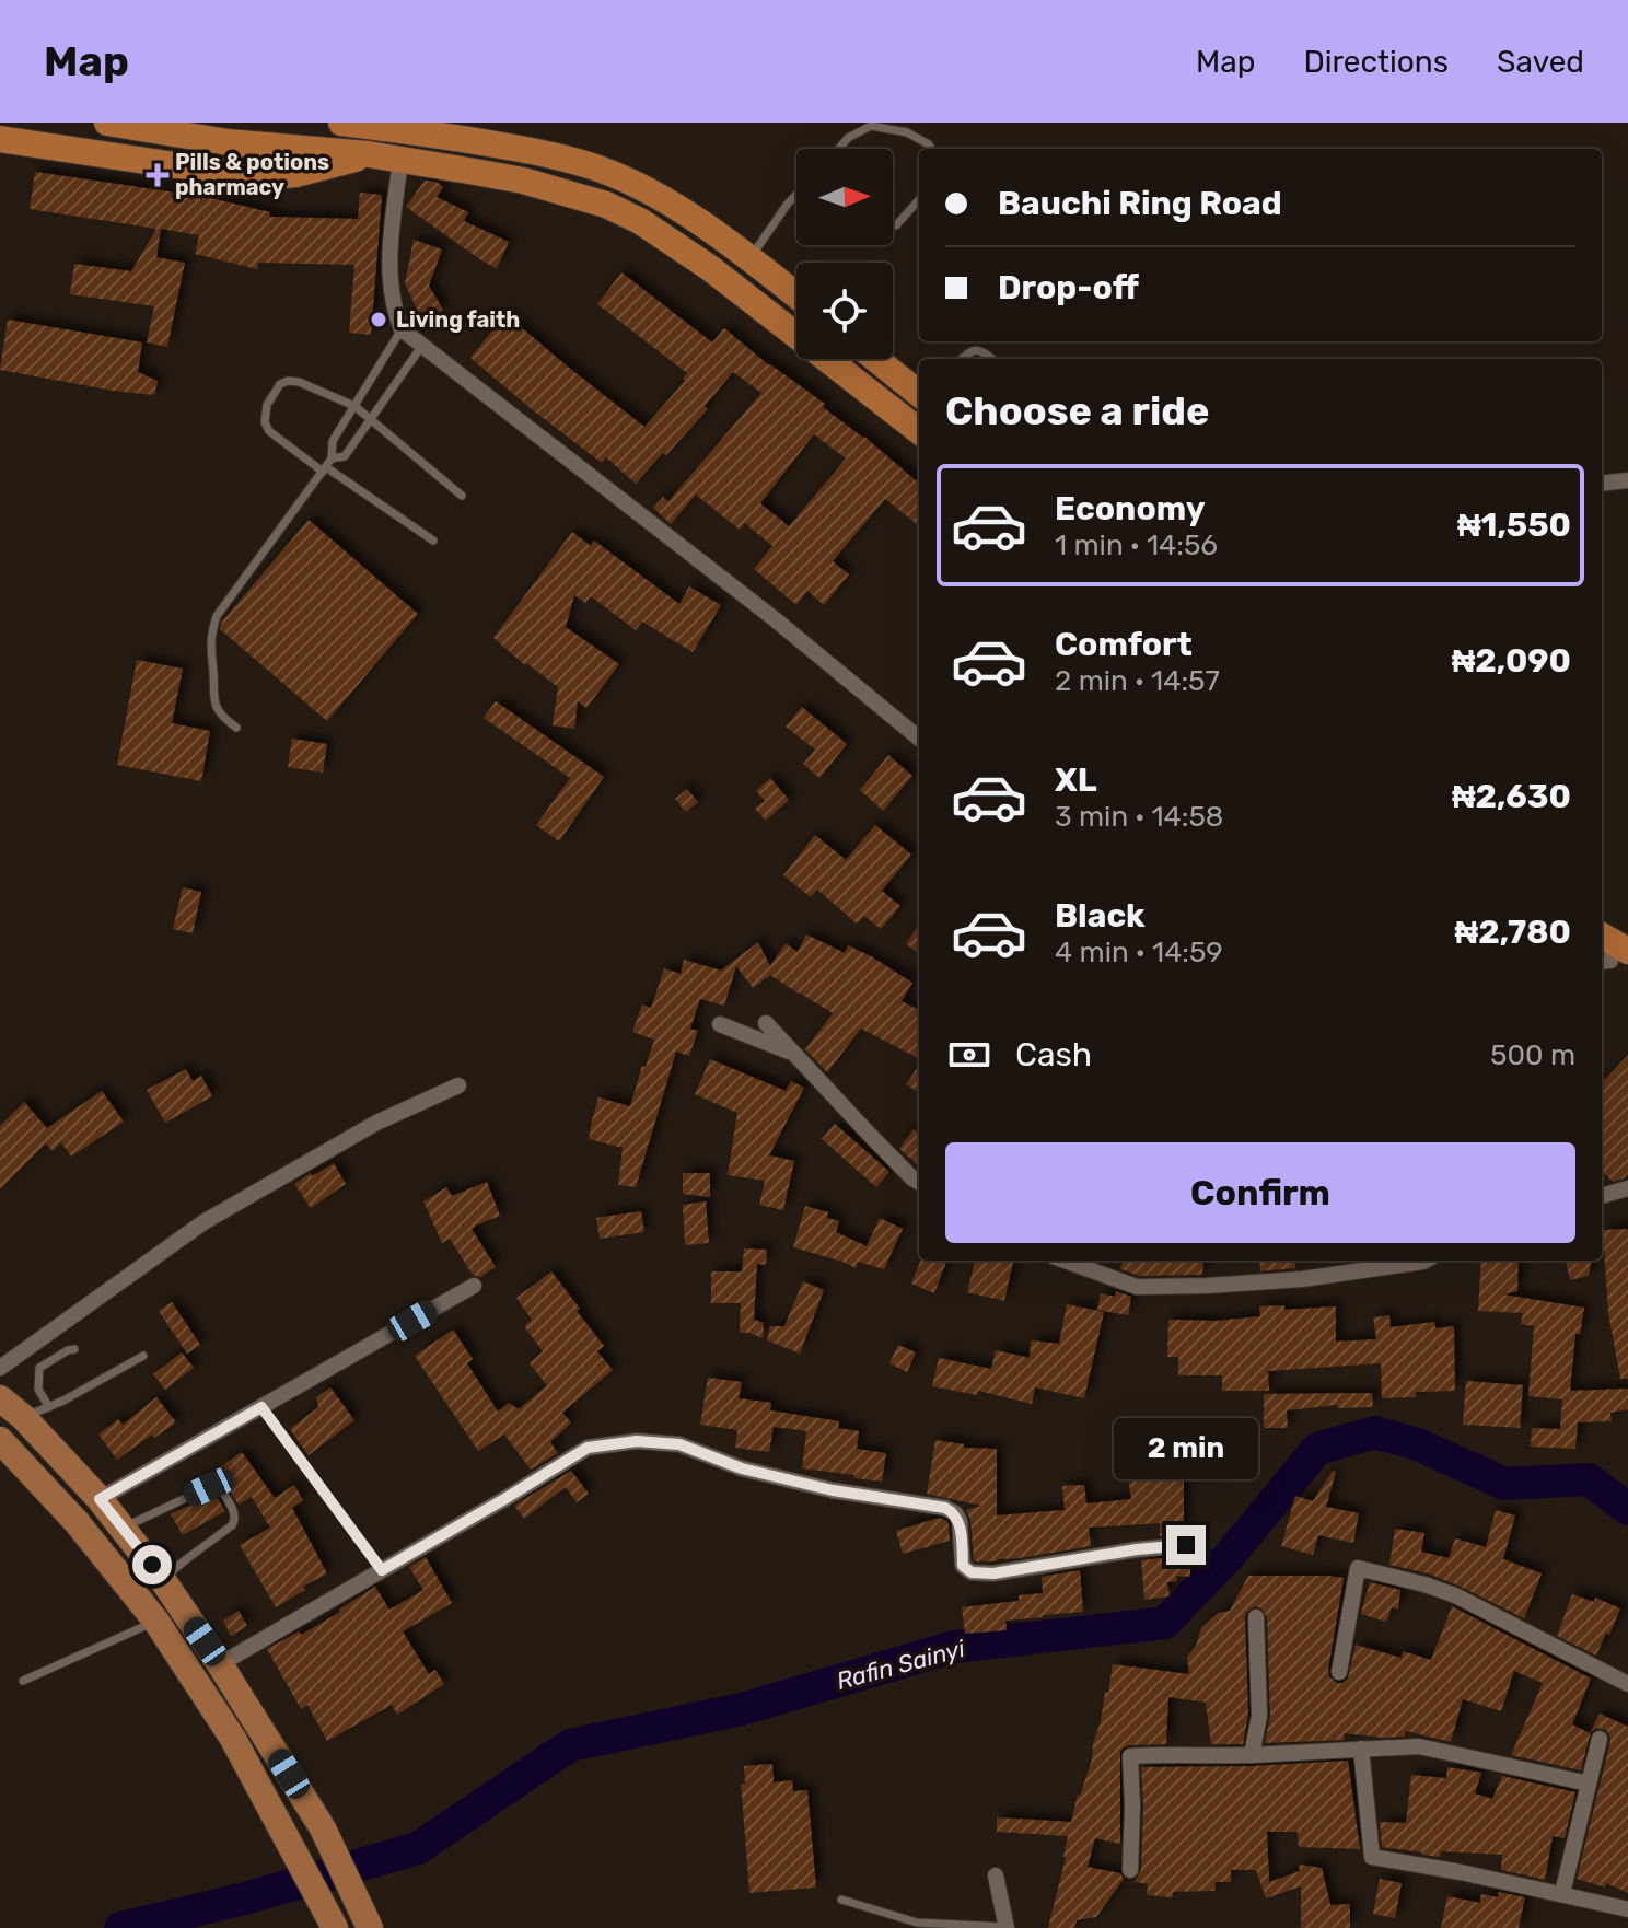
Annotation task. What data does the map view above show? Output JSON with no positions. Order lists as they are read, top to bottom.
{
  "water": ["Rafin Sainyi"],
  "places": {
    "health": ["Pills & potions pharmacy"],
    "other": ["Living faith"]
  },
  "north": "right",
  "page": {
    "header": "Map",
    "nav": ["Map", "Directions", "Saved"],
    "banner": ["Bauchi Ring Road", "Drop-off"],
    "heading": "Choose a ride",
    "list": [
      {
        "name": "Economy",
        "note": "1 min · 14:56",
        "value": "₦1,550"
      },
      {
        "name": "Comfort",
        "note": "2 min · 14:57",
        "value": "₦2,090"
      },
      {
        "name": "XL",
        "note": "3 min · 14:58",
        "value": "₦2,630"
      },
      {
        "name": "Black",
        "note": "4 min · 14:59",
        "value": "₦2,780"
      }
    ],
    "pay": ["Cash", "500 m"],
    "buttons": "Confirm",
    "bubble": "2 min"
  }
}
